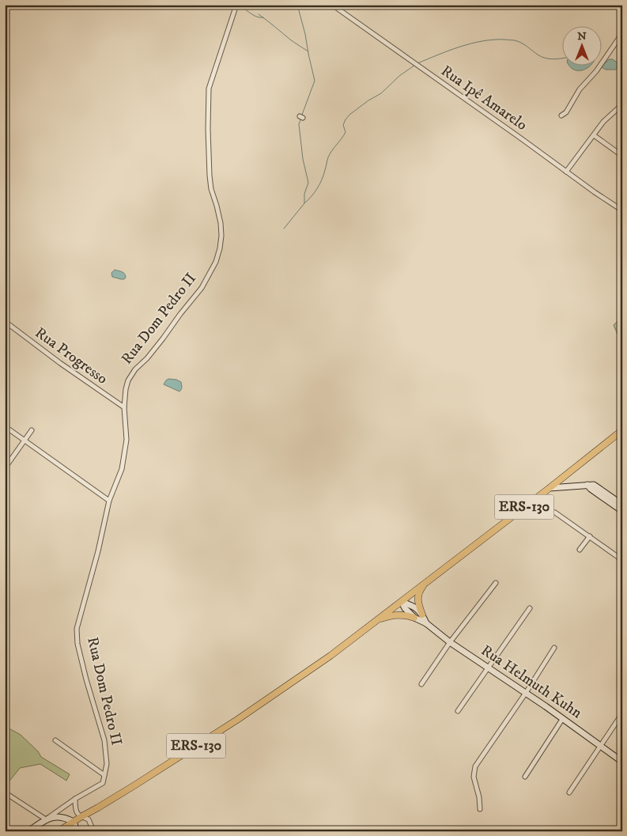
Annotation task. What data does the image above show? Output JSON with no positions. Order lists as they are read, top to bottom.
{
  "streets": {
    "main road": ["ERS-130", "Rua Helmuth Kuhn"],
    "street": ["Rua Ipê Amarelo", "Rua Dom Pedro II", "Rua Progresso"]
  },
  "crossings": [
    ["Rua Dom Pedro II", "Rua Progresso"],
    ["ERS-130", "Rua Helmuth Kuhn"]
  ],
  "north": "top"
}
